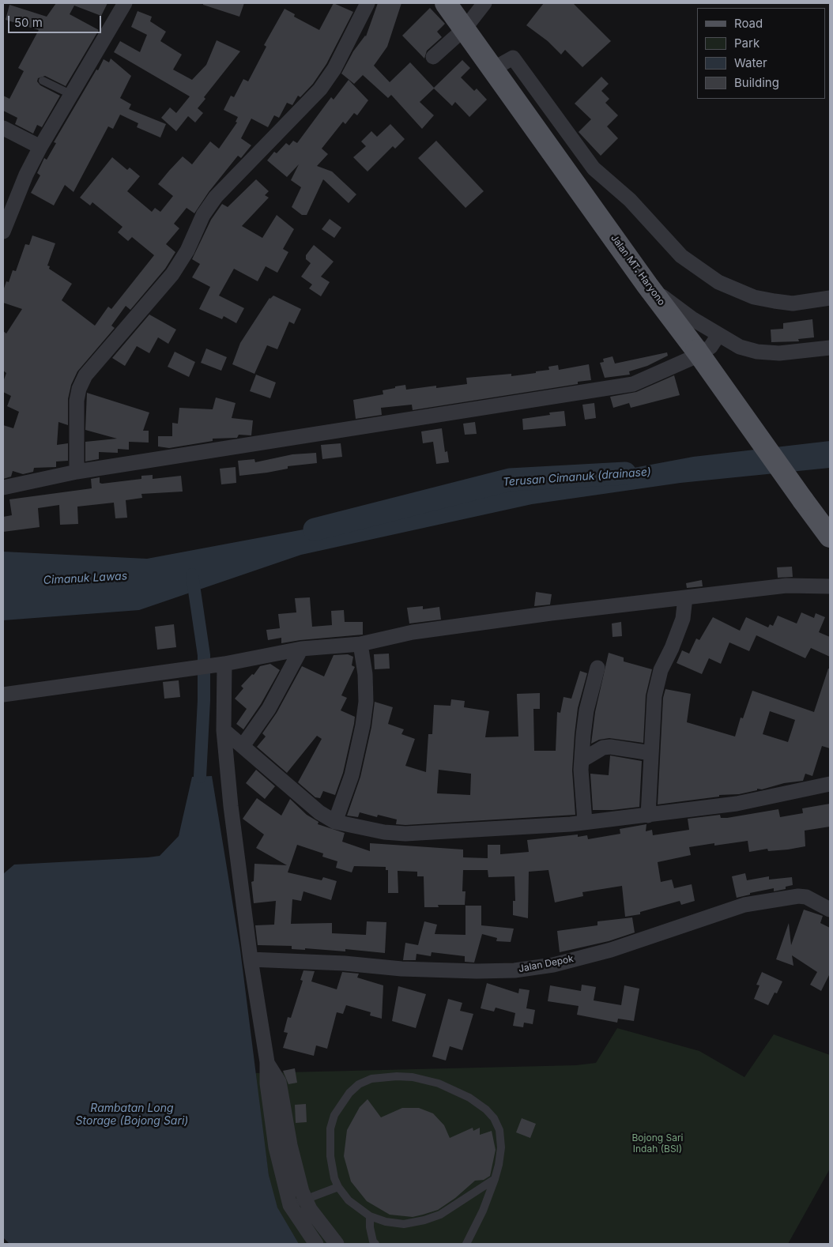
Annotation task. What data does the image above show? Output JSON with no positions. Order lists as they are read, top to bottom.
{
  "streets": {
    "main road": ["Jalan MT. Haryono"],
    "street": ["Jalan Depok"]
  },
  "water": ["Terusan Cimanuk (drainase)", "Cimanuk Lawas", "Rambatan Long Storage (Bojong Sari)"],
  "parks": ["Bojong Sari Indah (BSI)"],
  "legend": [
    "Road",
    "Park",
    "Water",
    "Building"
  ],
  "scale_bar": "50 m"
}
